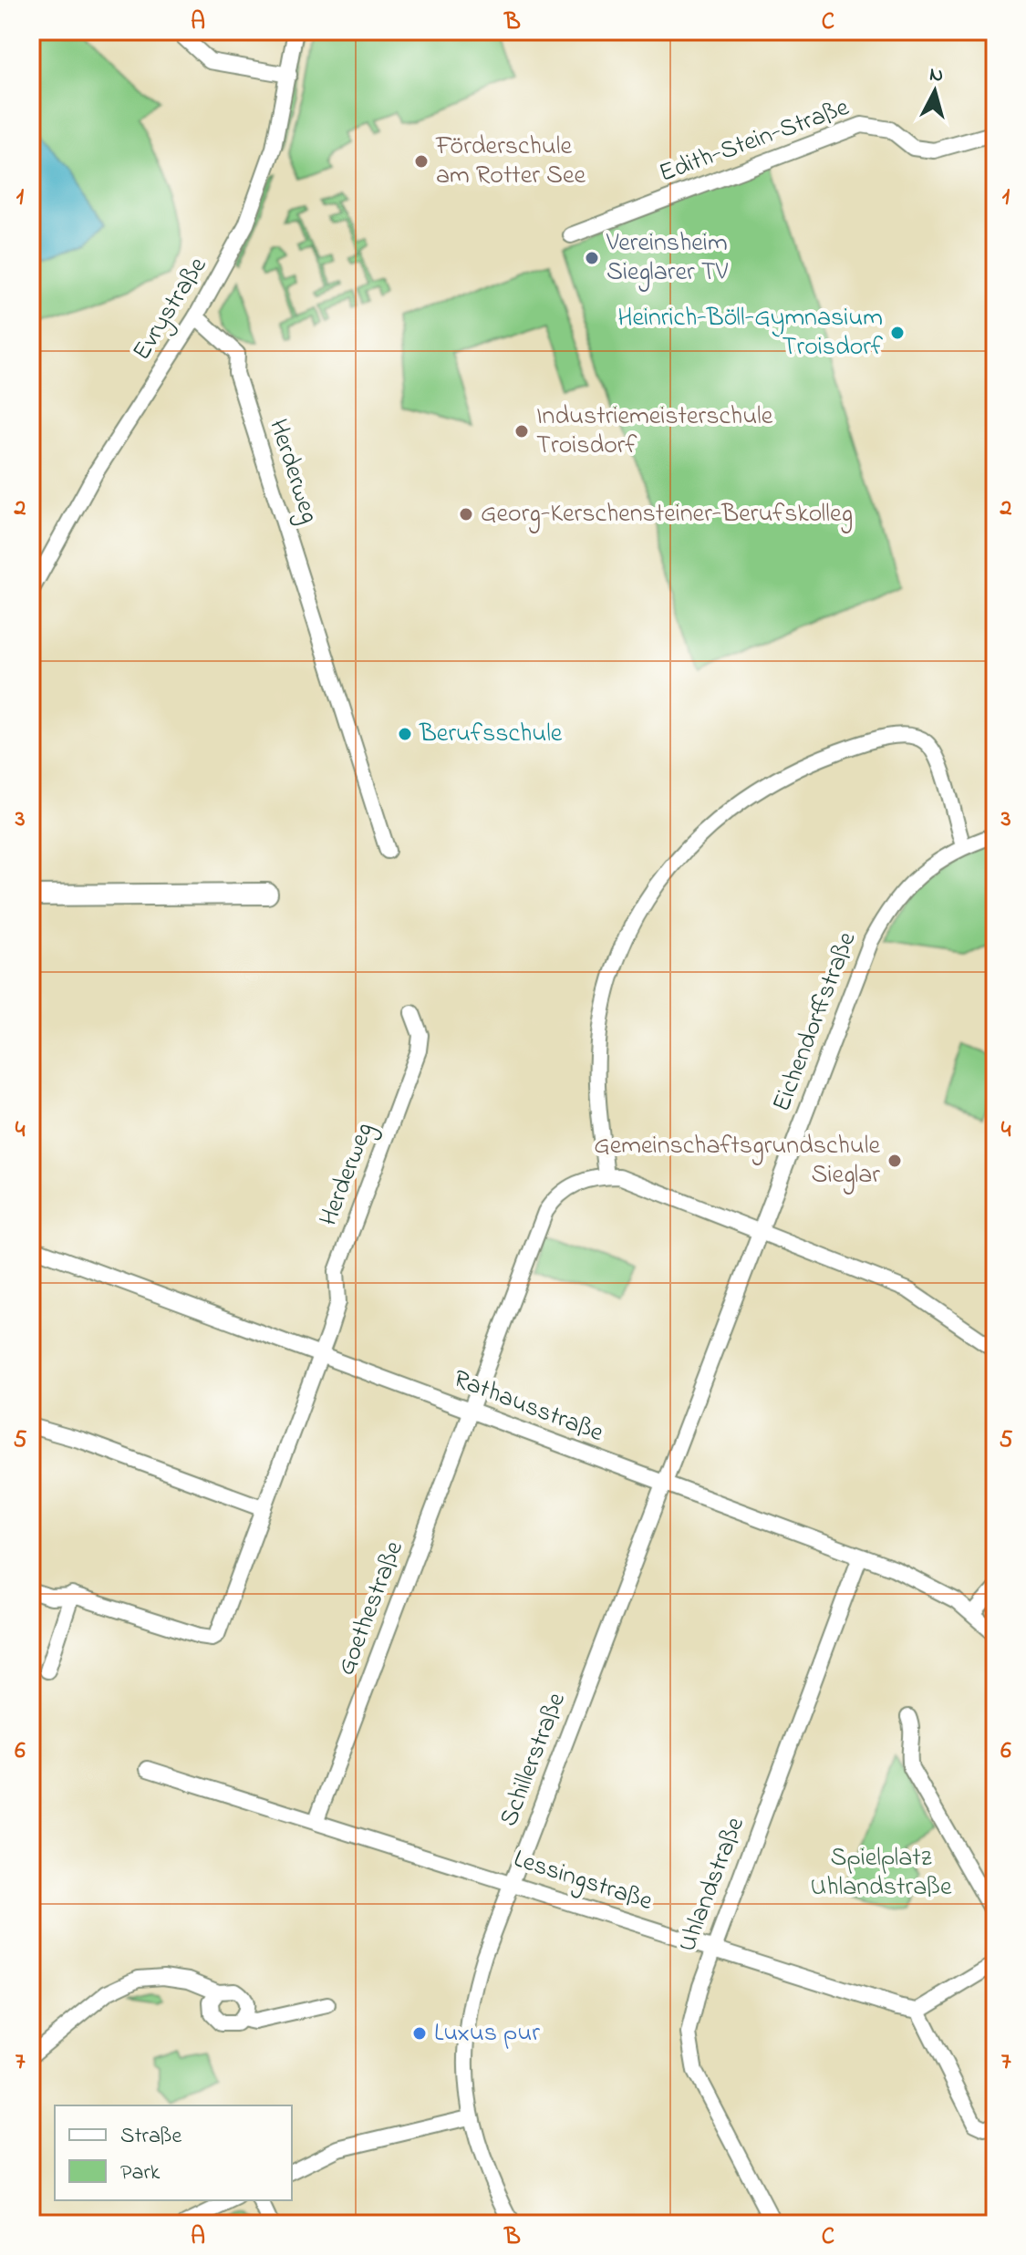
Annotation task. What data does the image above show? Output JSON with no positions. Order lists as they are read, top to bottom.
{
  "streets": {
    "street": [
      "Edith-Stein-Straße",
      "Evrystraße",
      "Herderweg",
      "Eichendorffstraße",
      "Rathausstraße",
      "Goethestraße",
      "Schillerstraße",
      "Lessingstraße",
      "Uhlandstraße"
    ]
  },
  "crossings": [
    ["Evrystraße", "Herderweg"],
    ["Herderweg", "Rathausstraße"],
    ["Eichendorffstraße", "Rathausstraße"],
    ["Eichendorffstraße", "Schillerstraße"],
    ["Rathausstraße", "Goethestraße"],
    ["Rathausstraße", "Schillerstraße"],
    ["Rathausstraße", "Uhlandstraße"],
    ["Goethestraße", "Lessingstraße"],
    ["Schillerstraße", "Lessingstraße"],
    ["Lessingstraße", "Uhlandstraße"]
  ],
  "parks": ["Spielplatz Uhlandstraße"],
  "places": [
    "Förderschule am Rotter See",
    "Vereinsheim Sieglarer TV",
    "Heinrich-Böll-Gymnasium Troisdorf",
    "Industriemeisterschule Troisdorf",
    "Georg-Kerschensteiner-Berufskolleg",
    "Berufsschule",
    "Gemeinschaftsgrundschule Sieglar",
    "Luxus pur"
  ],
  "legend": ["Straße", "Park"],
  "north": "top",
  "grid": {
    "columns": ["A", "B", "C"],
    "rows": [
      "1",
      "2",
      "3",
      "4",
      "5",
      "6",
      "7"
    ]
  }
}
